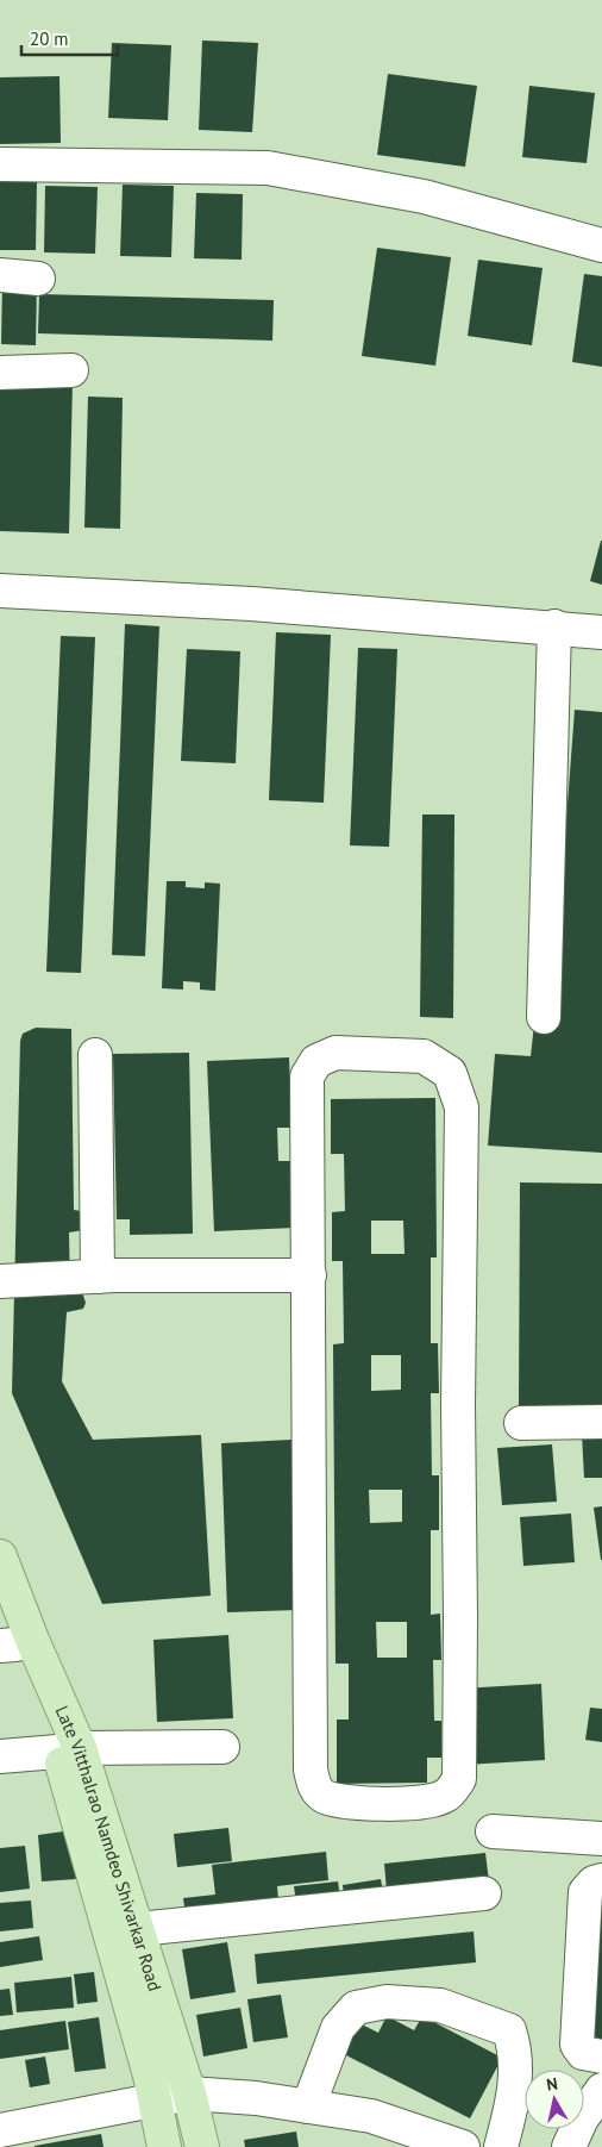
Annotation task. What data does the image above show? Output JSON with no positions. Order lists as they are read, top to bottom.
{
  "streets": {
    "main road": ["Late Vitthalrao Namdeo Shivarkar Road"]
  },
  "scale_bar": "20 m",
  "north": "top"
}
